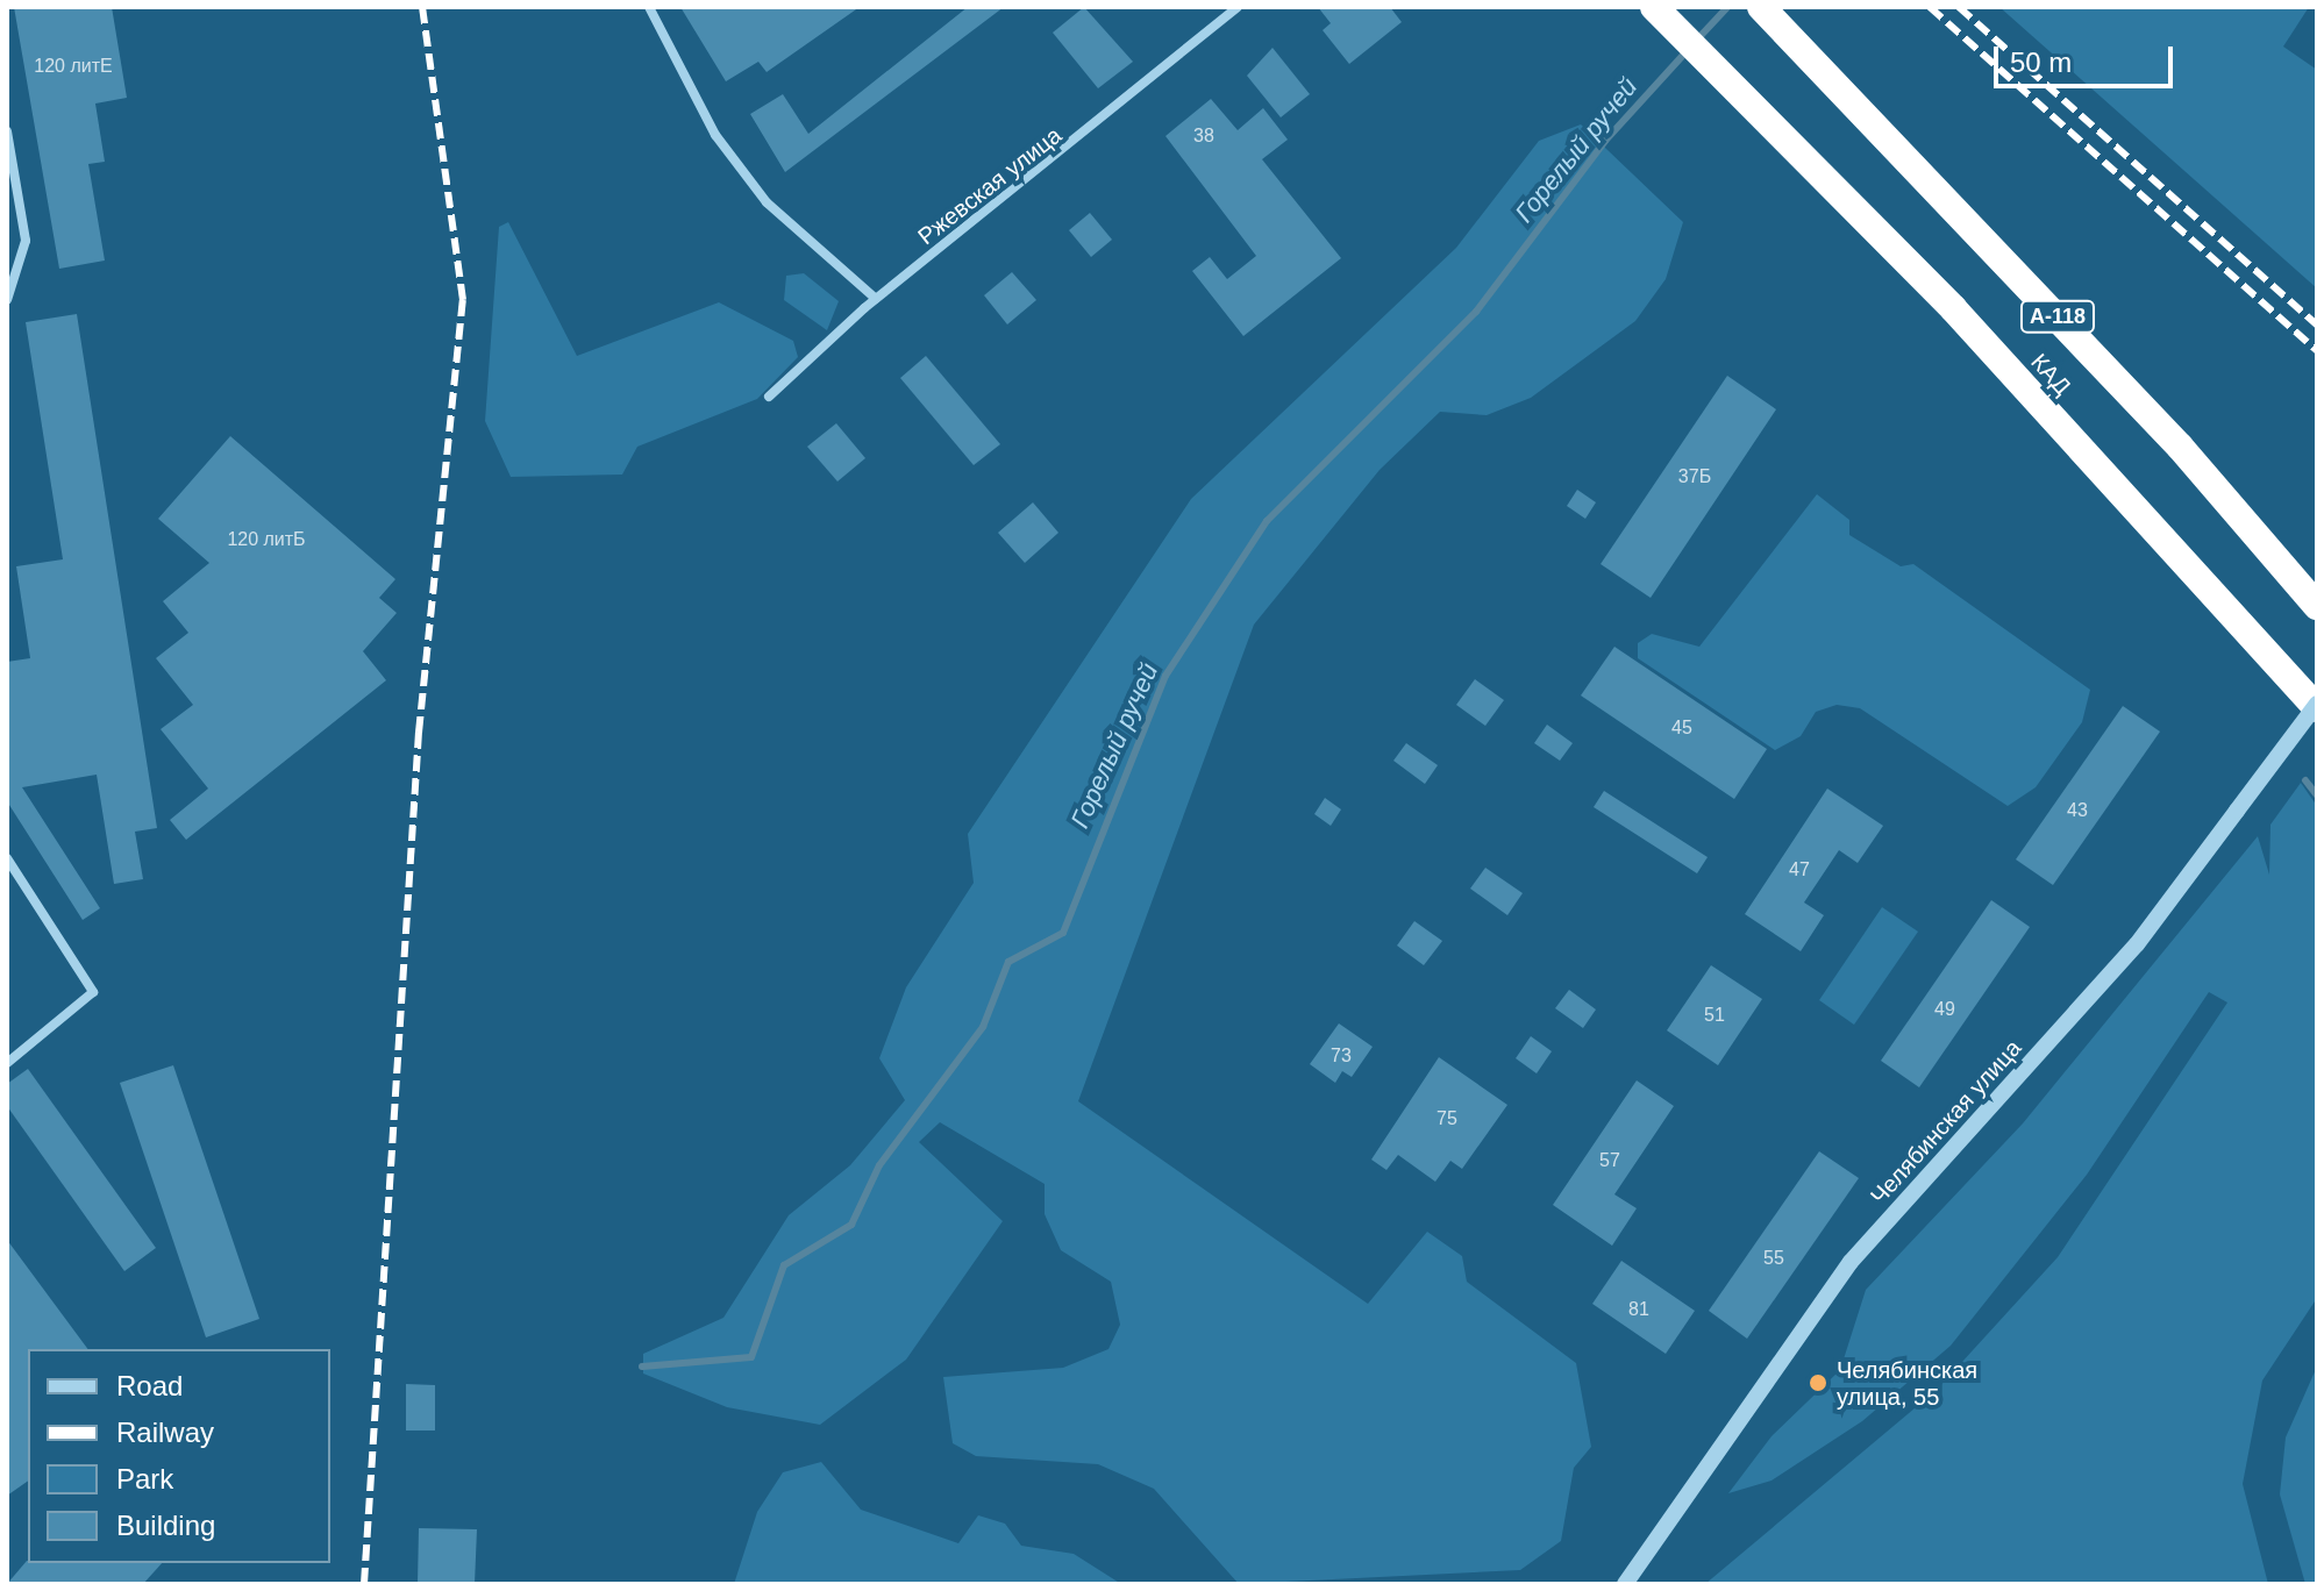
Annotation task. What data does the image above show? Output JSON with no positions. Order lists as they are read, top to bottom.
{
  "streets": {
    "highway": ["А-118", "КАД"],
    "street": ["Ржевская улица", "Челябинская улица"]
  },
  "crossings": [
    ["КАД", "Челябинская улица"]
  ],
  "water": ["Горелый ручей"],
  "places": ["Челябинская улица, 55"],
  "house_numbers": [
    "120 литЕ",
    "38",
    "37Б",
    "120 литБ",
    "45",
    "43",
    "47",
    "49",
    "51",
    "73",
    "75",
    "57",
    "55",
    "81"
  ],
  "legend": [
    "Road",
    "Railway",
    "Park",
    "Building"
  ],
  "scale_bar": "50 m"
}
